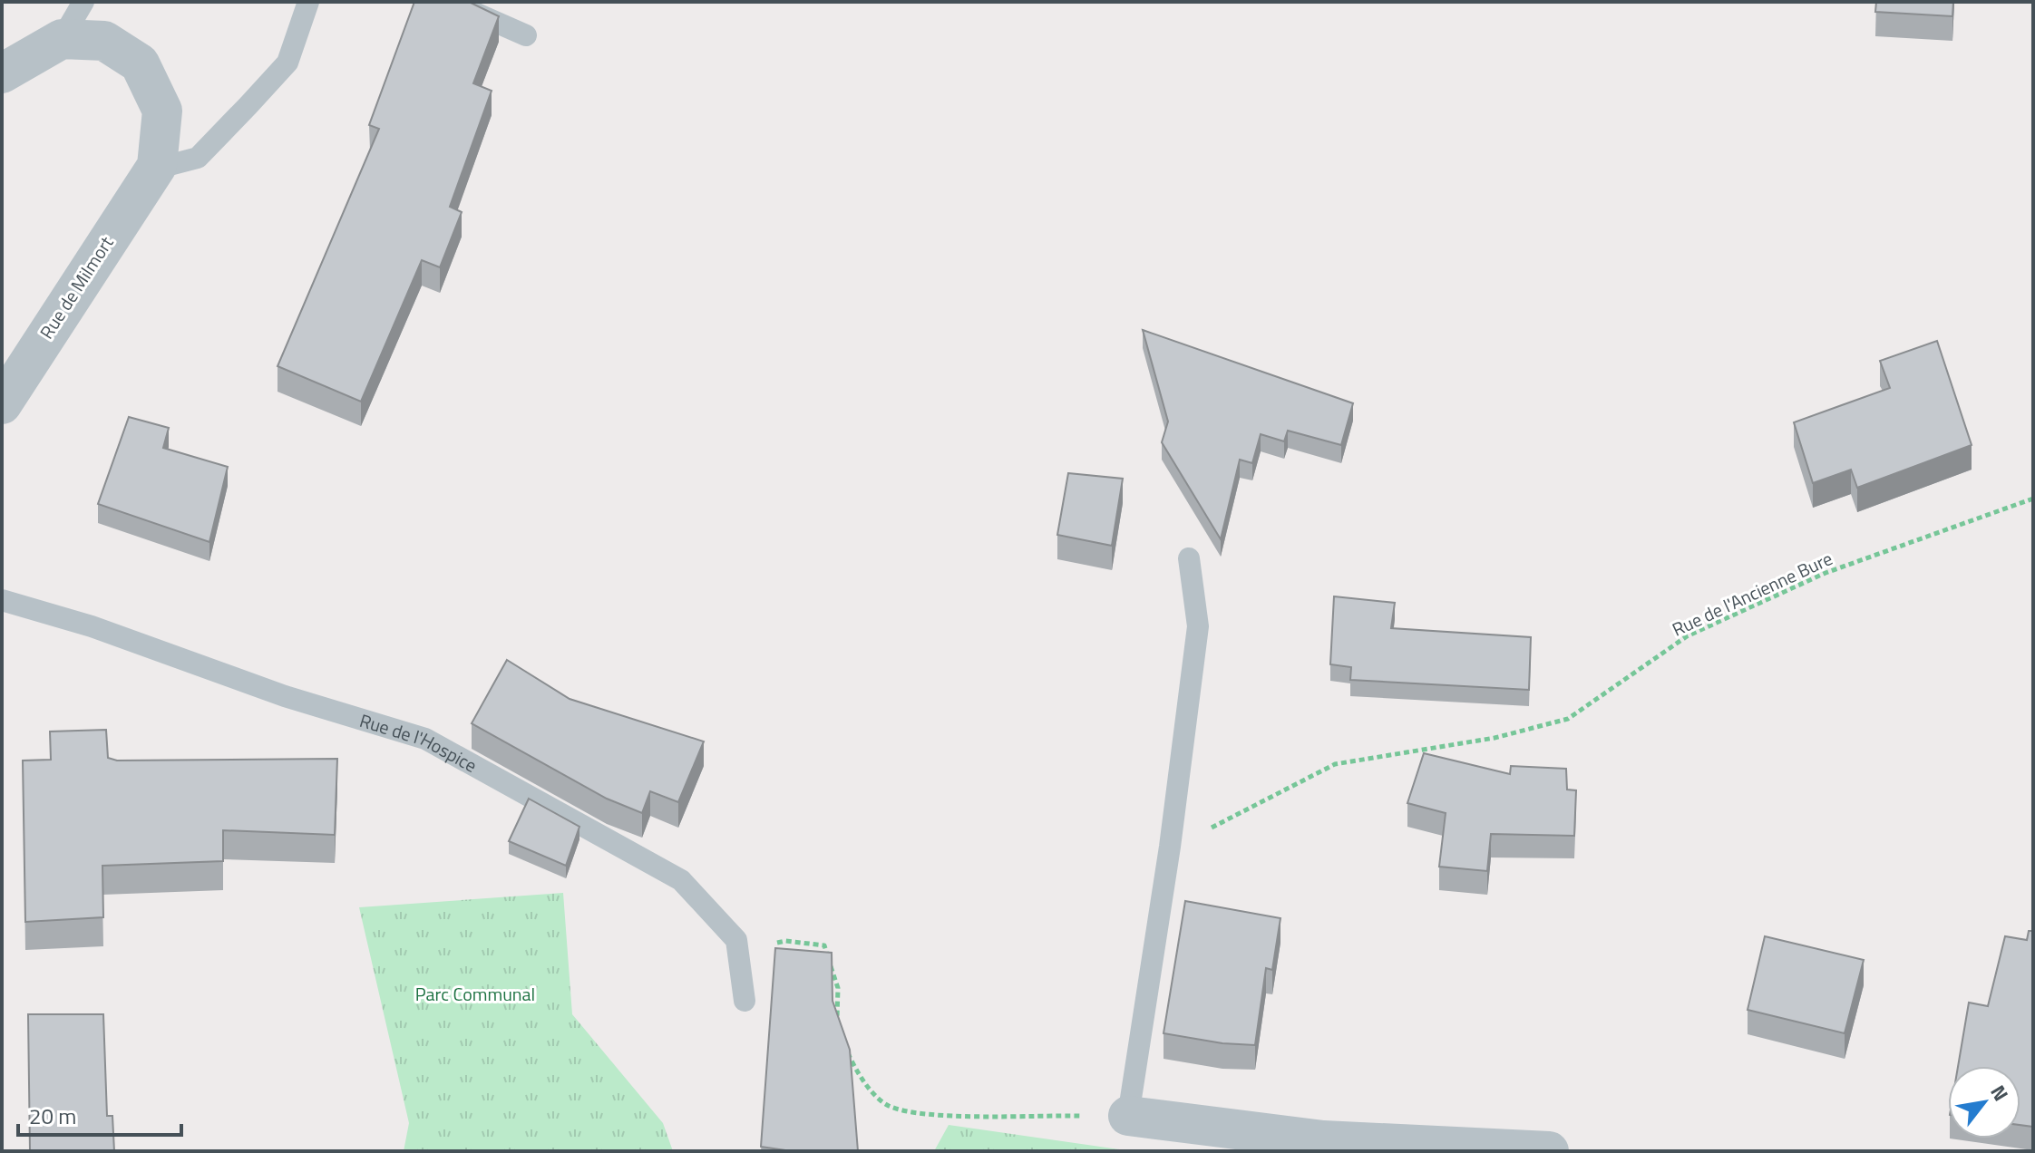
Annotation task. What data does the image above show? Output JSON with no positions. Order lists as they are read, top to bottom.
{
  "streets": {
    "street": ["Rue de Milmort"],
    "lane": ["Rue de l'Hospice"],
    "path": ["Rue de l'Ancienne Bure"]
  },
  "parks": ["Parc Communal"],
  "scale_bar": "20 m",
  "north": "top right"
}
